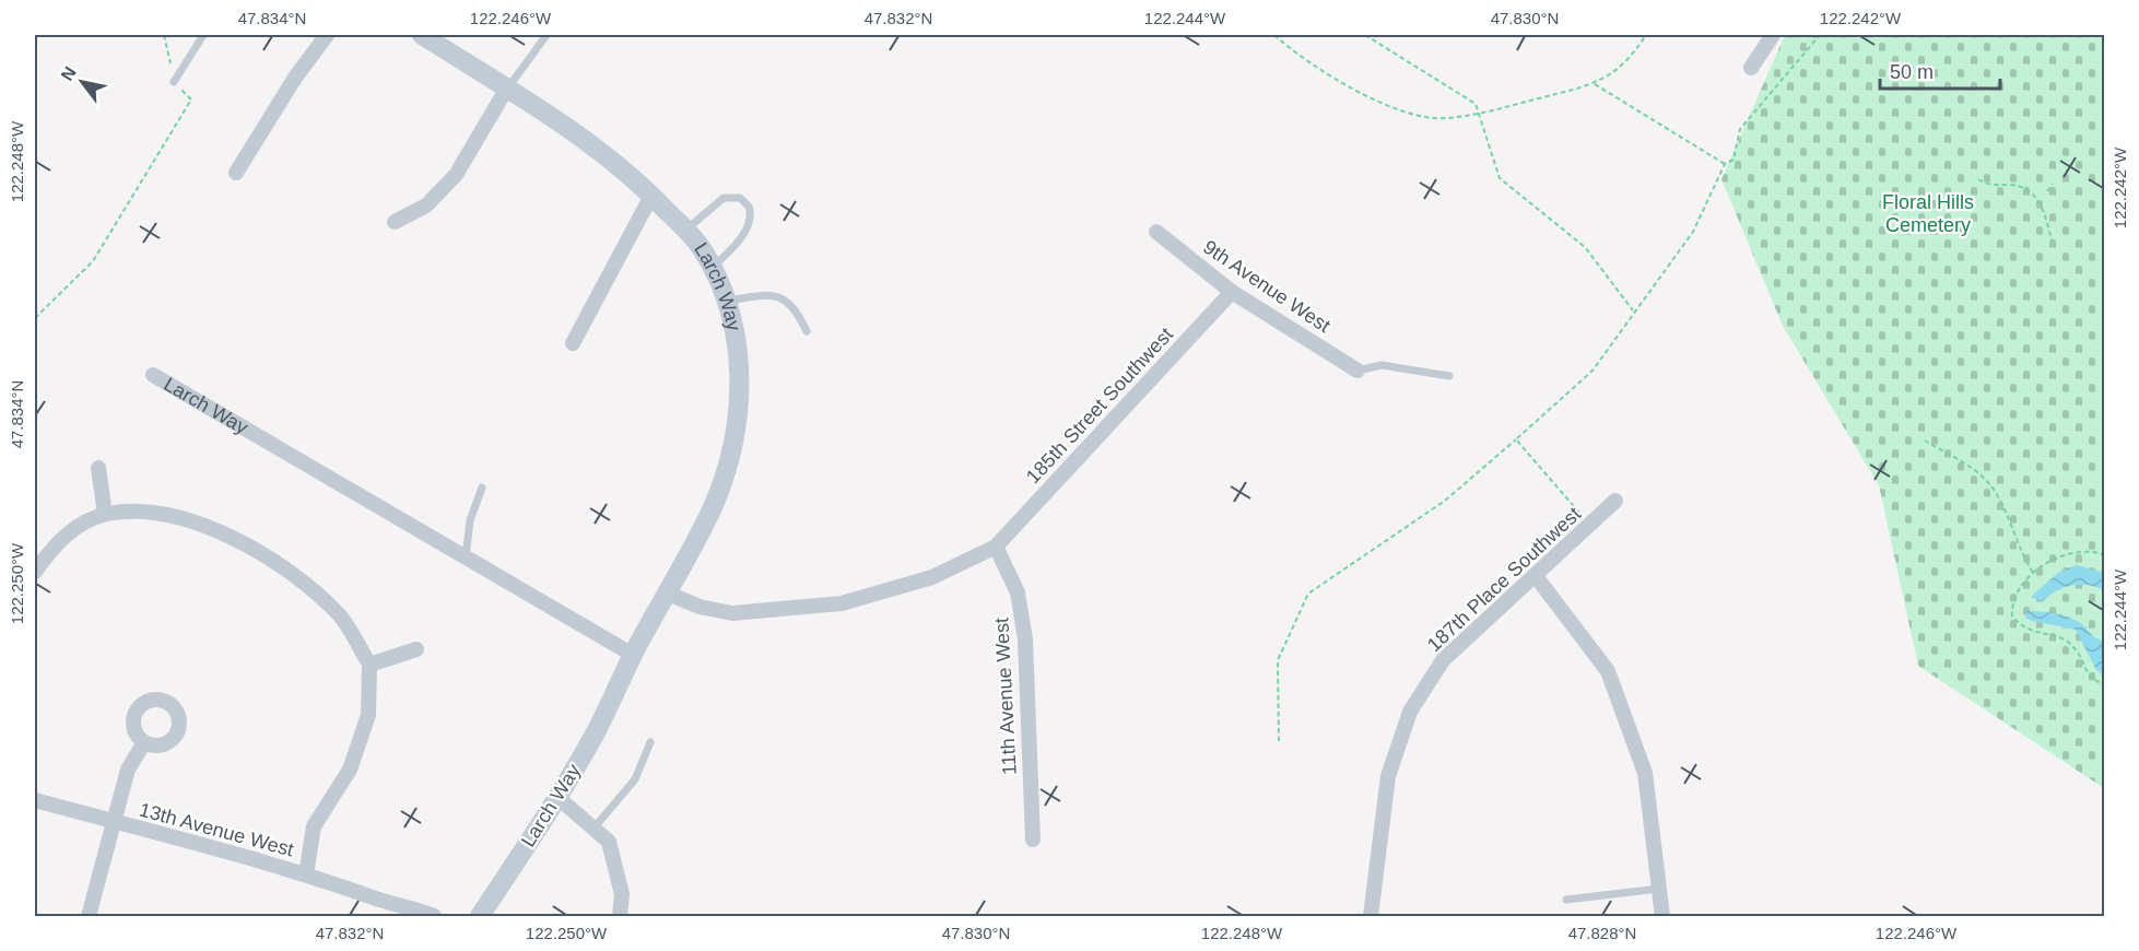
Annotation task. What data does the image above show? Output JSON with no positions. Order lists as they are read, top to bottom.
{
  "streets": {
    "main road": ["Larch Way"],
    "street": [
      "9th Avenue West",
      "185th Street Southwest",
      "187th Place Southwest",
      "11th Avenue West",
      "13th Avenue West"
    ]
  },
  "crossings": [
    ["9th Avenue West", "185th Street Southwest"],
    ["185th Street Southwest", "11th Avenue West"]
  ],
  "parks": ["Floral Hills Cemetery"],
  "scale_bar": "50 m",
  "north": "top left",
  "coordinates": [
    "47.834°N",
    "122.246°W",
    "47.832°N",
    "122.244°W",
    "47.830°N",
    "122.242°W",
    "122.248°W",
    "122.250°W",
    "47.828°N"
  ]
}
